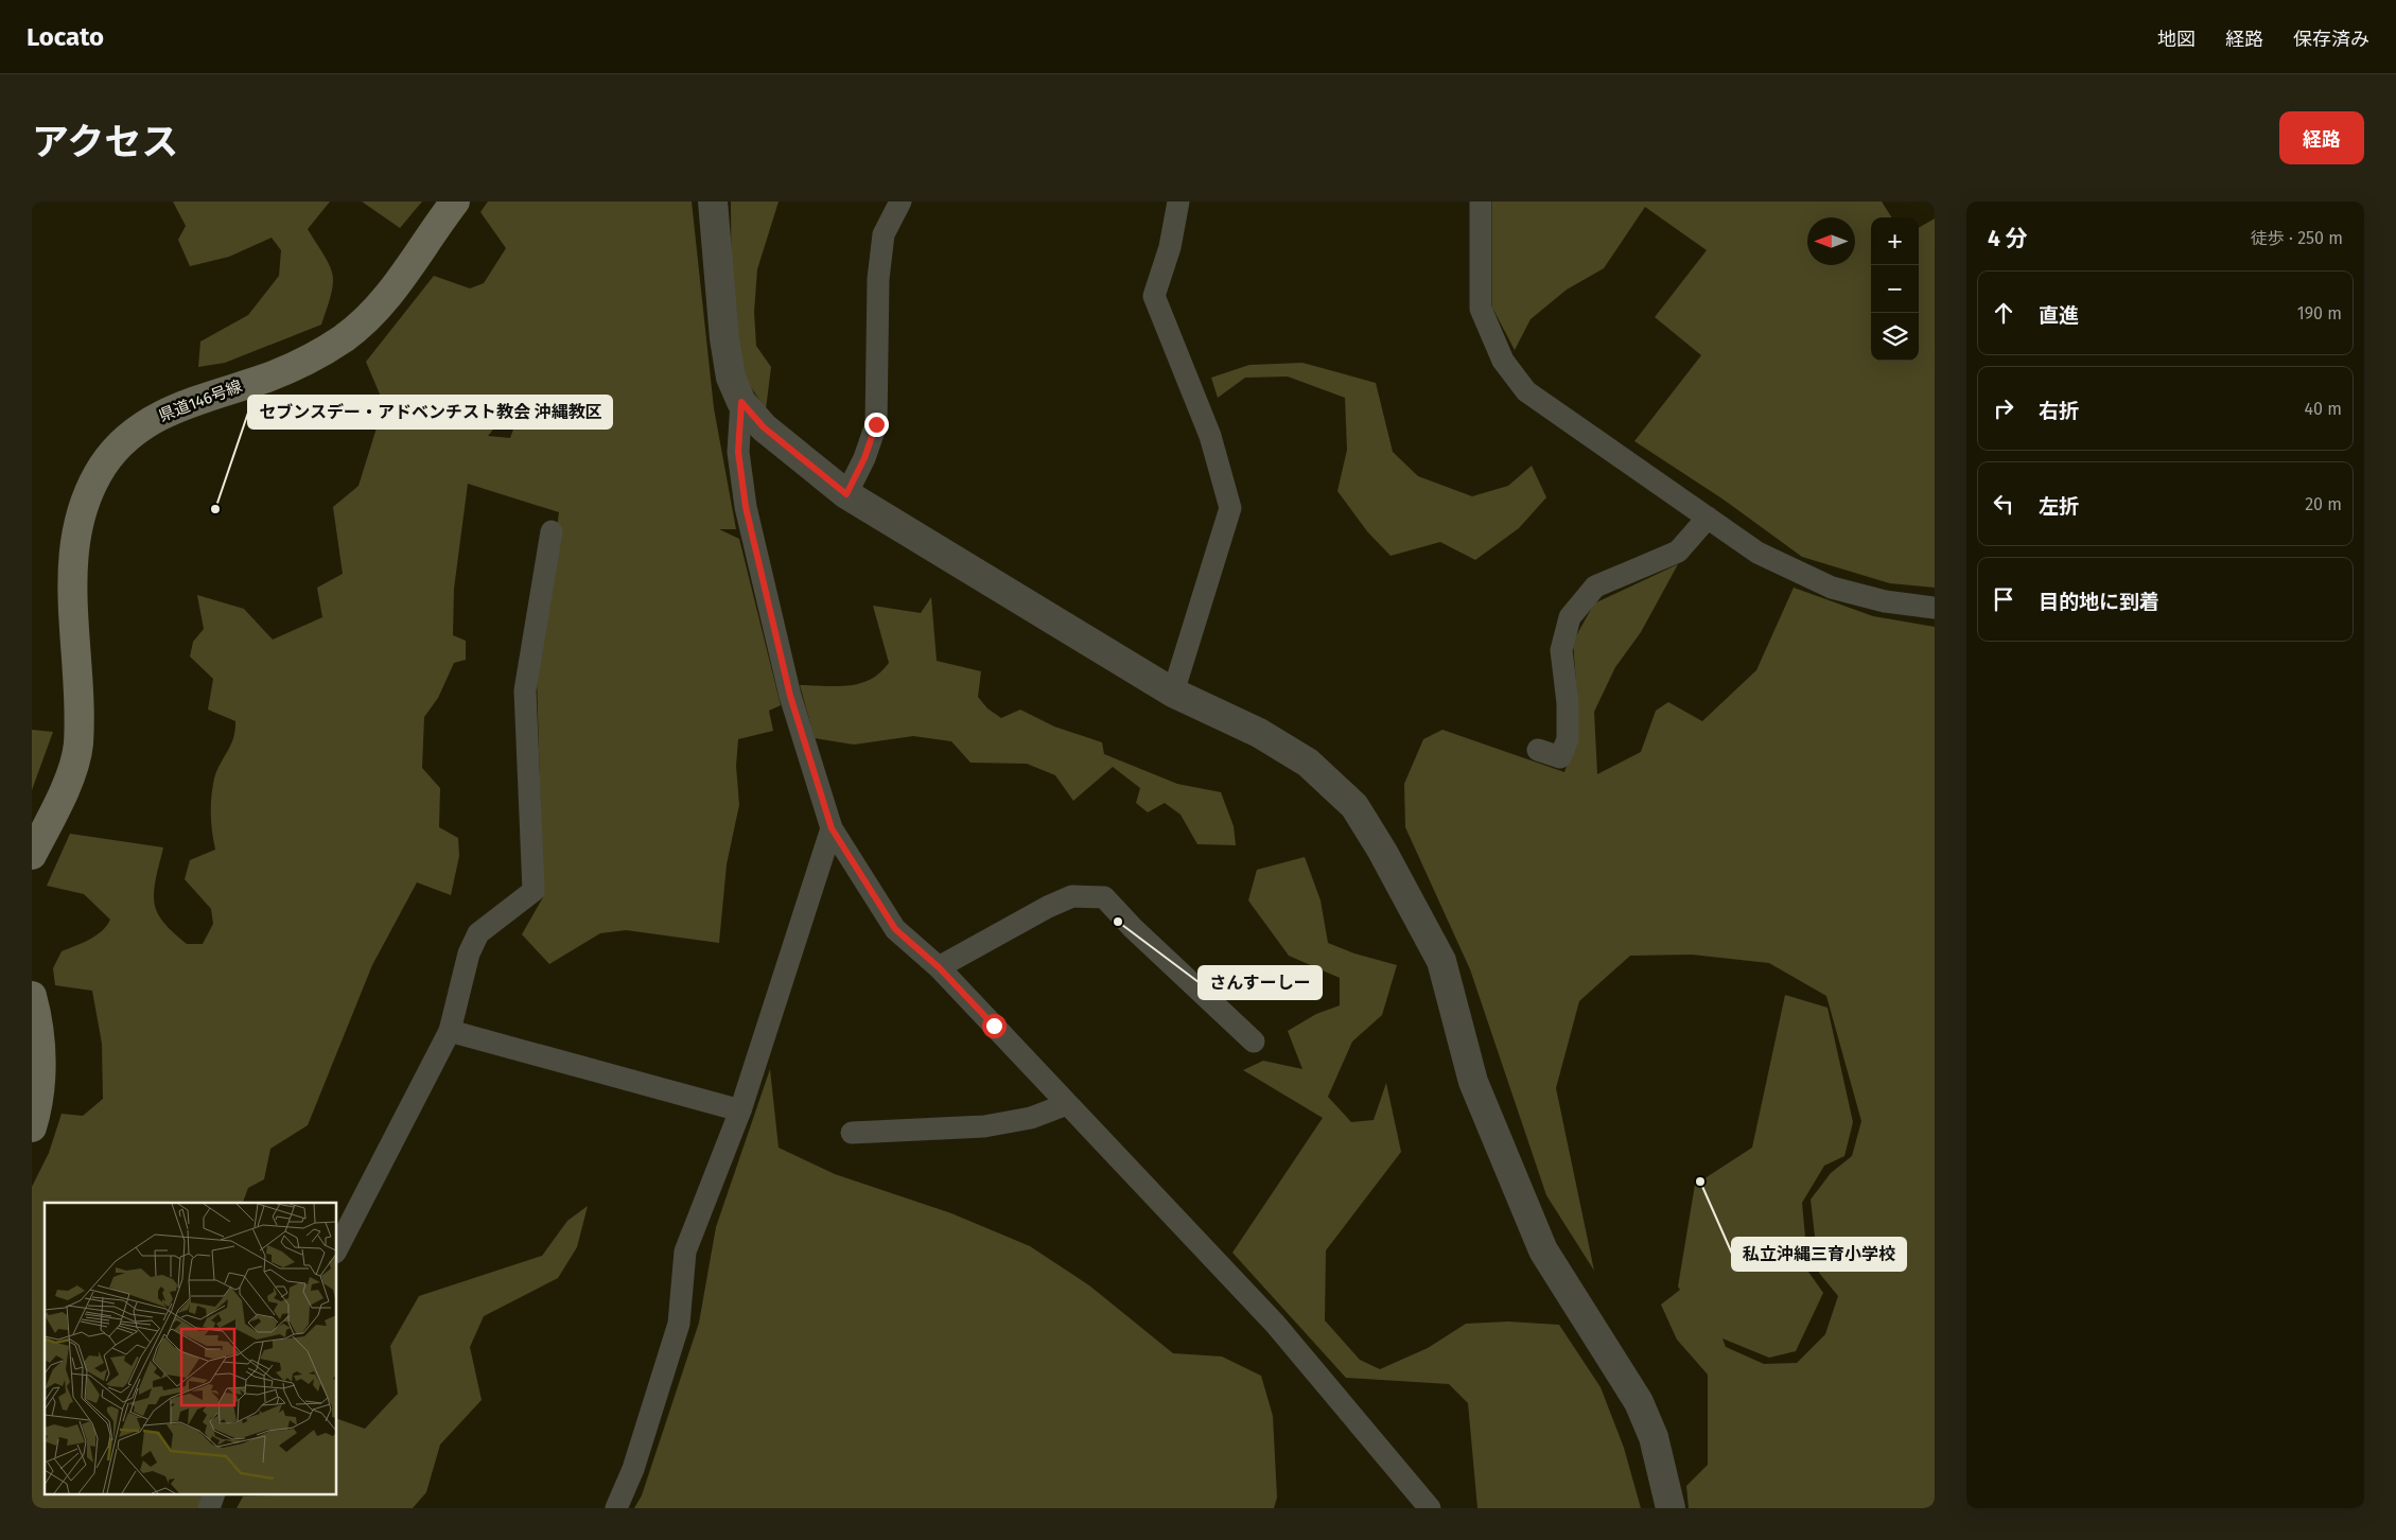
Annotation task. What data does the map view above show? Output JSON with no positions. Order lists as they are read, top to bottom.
{
  "streets": {
    "main road": ["県道146号線"]
  },
  "places": ["セブンスデー・アドベンチスト教会 沖縄教区", "さんすーしー", "私立沖縄三育小学校"],
  "north": "left",
  "page": {
    "header": "Locato",
    "nav": ["地図", "経路", "保存済み"],
    "title": "アクセス",
    "buttons": "経路",
    "heading": ["4 分", "徒歩 · 250 m"],
    "map_buttons": ["+", "−"],
    "list": [
      ["直進", "190 m"],
      ["右折", "40 m"],
      ["左折", "20 m"],
      "目的地に到着"
    ]
  }
}
